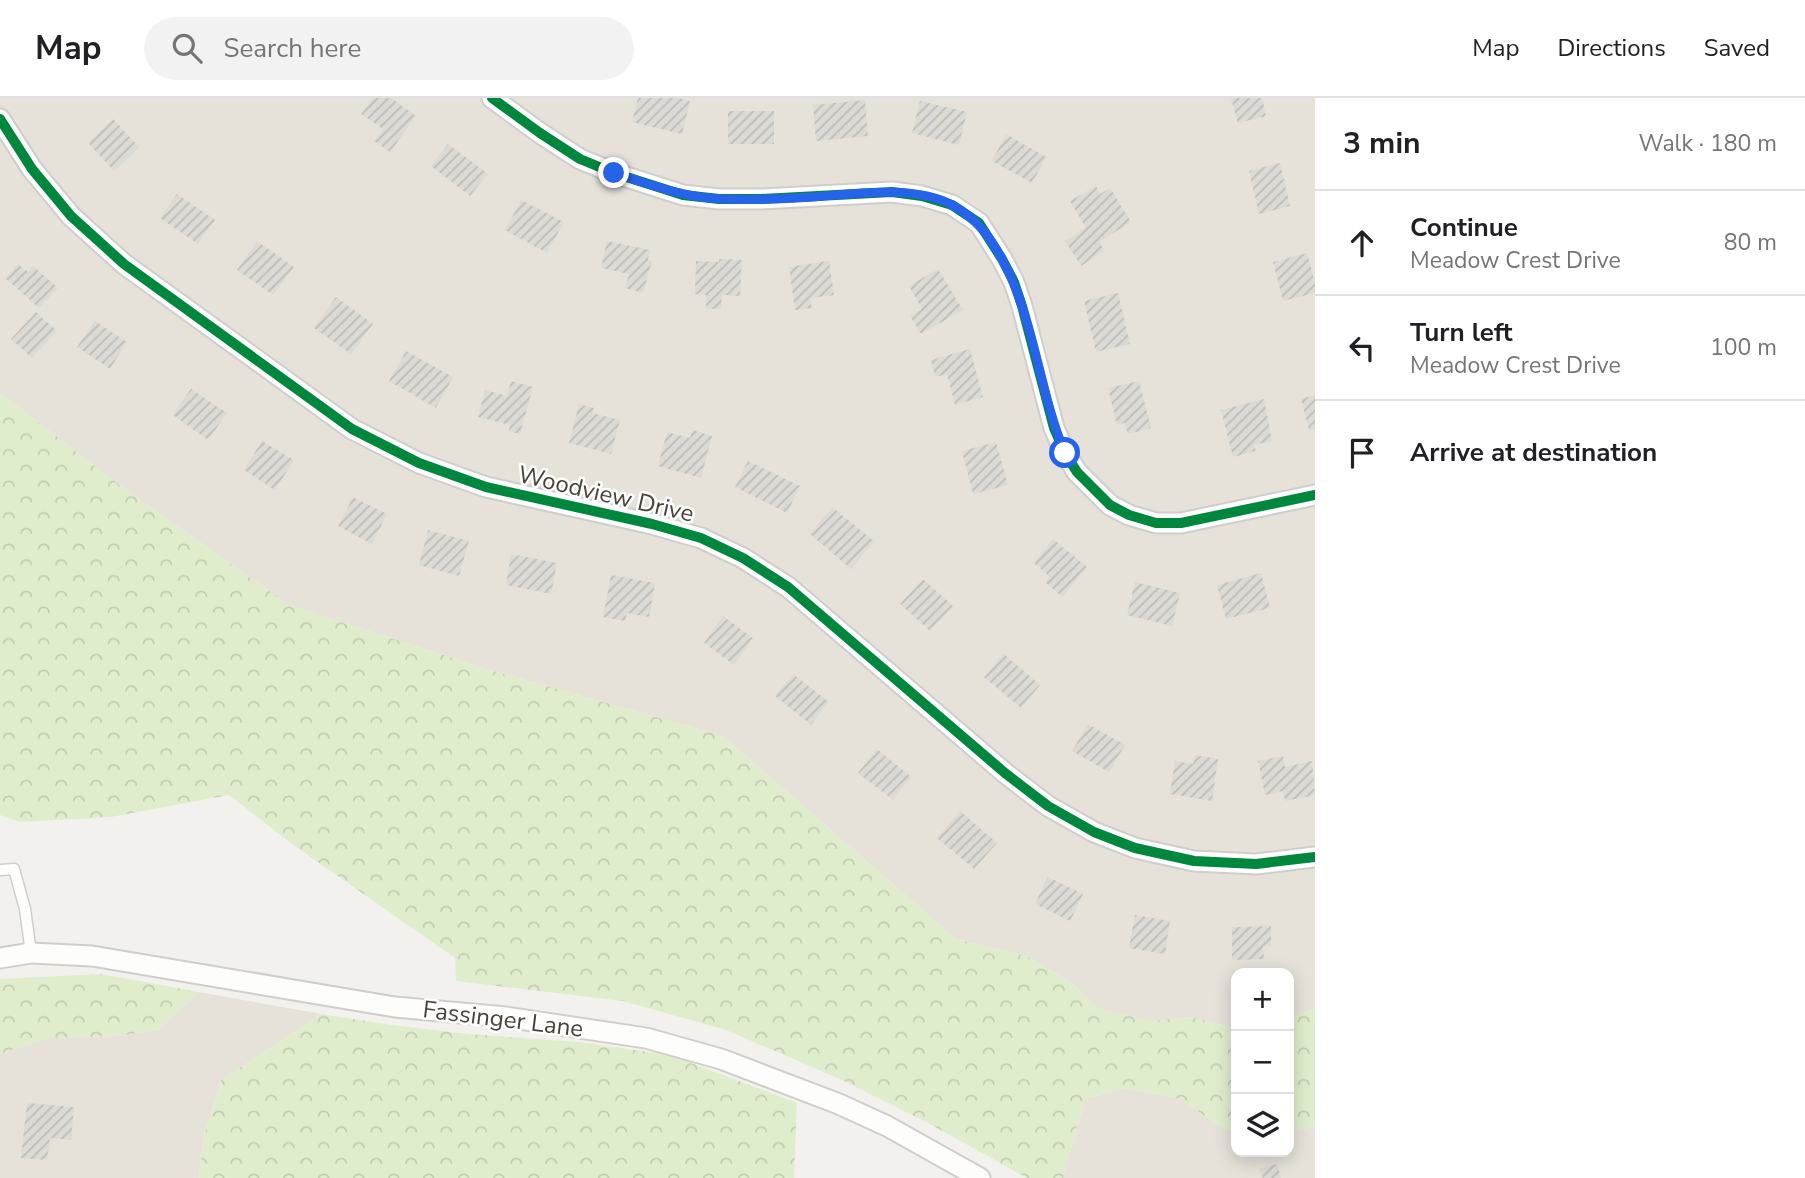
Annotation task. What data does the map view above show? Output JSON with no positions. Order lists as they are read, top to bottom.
{
  "streets": {
    "street": ["Woodview Drive", "Fassinger Lane"]
  },
  "page": {
    "header": "Map",
    "search": "Search here",
    "nav": ["Map", "Directions", "Saved"],
    "heading": ["3 min", "Walk · 180 m"],
    "list": [
      ["Continue", "Meadow Crest Drive", "80 m"],
      ["Turn left", "Meadow Crest Drive", "100 m"],
      "Arrive at destination"
    ],
    "map_buttons": ["+", "−"]
  }
}
